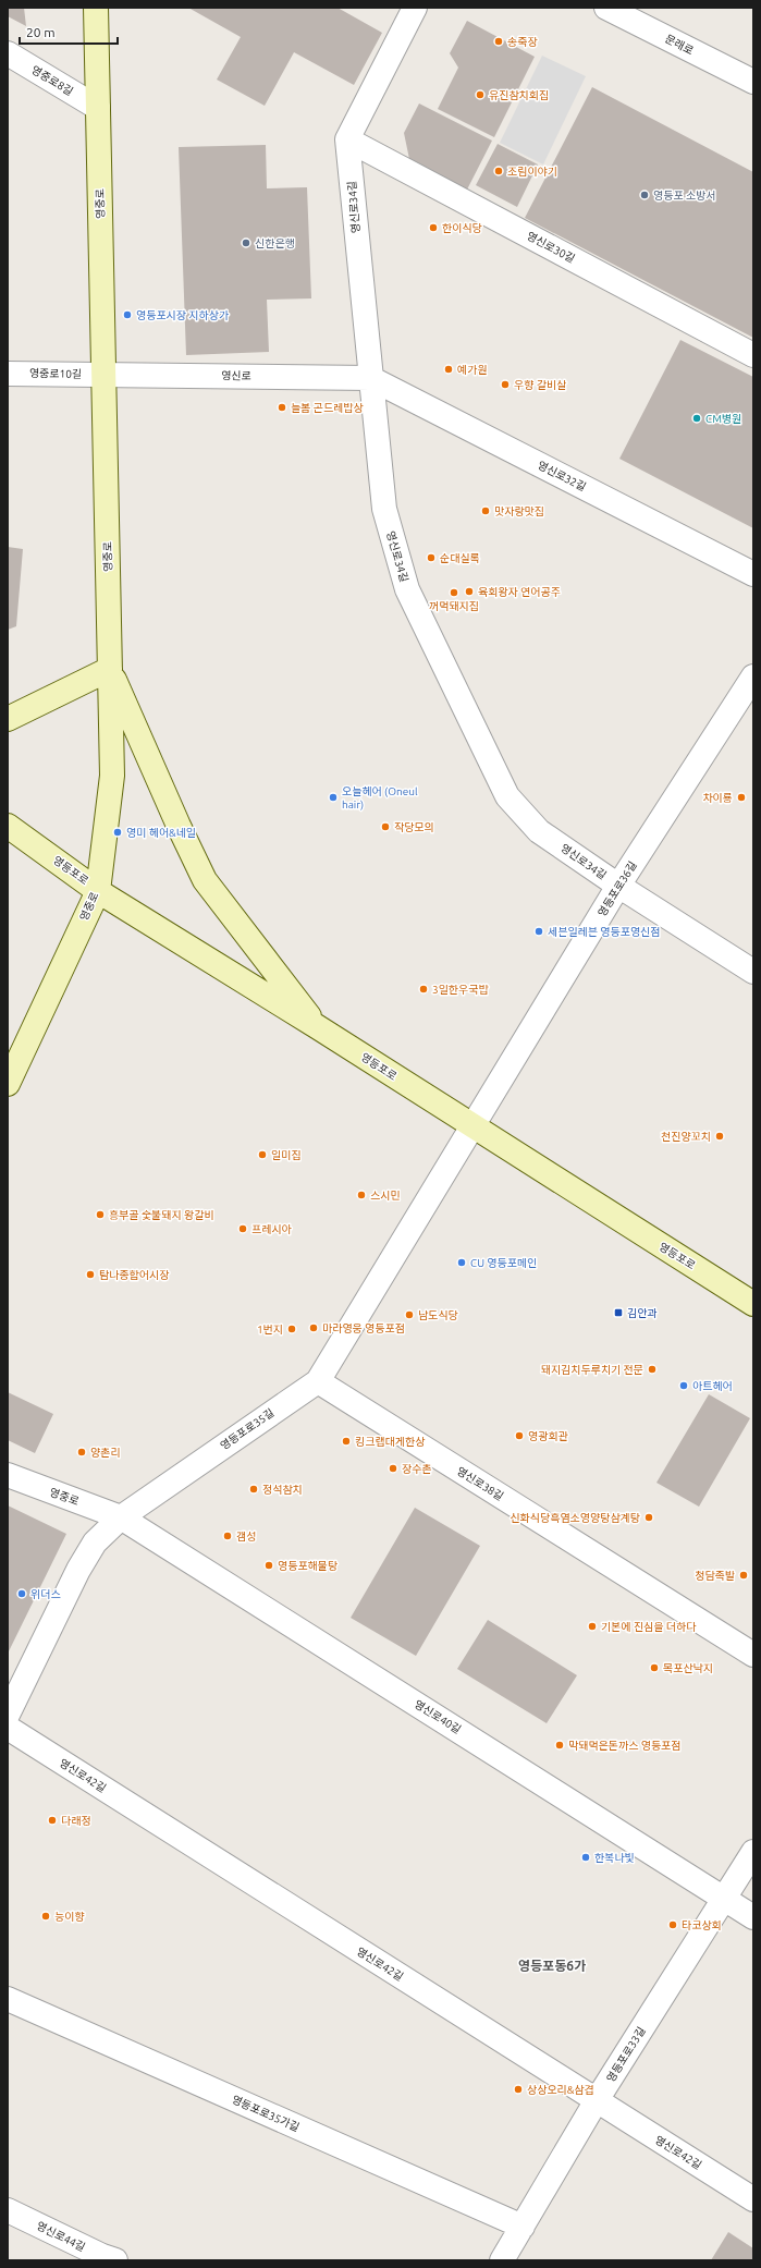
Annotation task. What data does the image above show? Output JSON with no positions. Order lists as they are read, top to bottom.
{
  "streets": {
    "main road": ["영중로", "영등포로"],
    "street": [
      "문래로",
      "영중로8길",
      "영신로34길",
      "영신로30길",
      "영중로10길",
      "영신로",
      "영신로32길",
      "영등포로36길",
      "영등포로35길",
      "영신로38길",
      "영신로40길",
      "영신로42길",
      "영등포로33길",
      "영등포로35가길",
      "영신로44길"
    ]
  },
  "crossings": [
    ["영중로8길", "영중로"],
    ["영중로", "영중로10길"],
    ["영중로", "영신로"],
    ["영중로", "영등포로"],
    ["영중로", "영등포로35길"],
    ["영중로", "영신로40길"],
    ["영신로34길", "영신로30길"],
    ["영신로34길", "영신로"],
    ["영신로34길", "영신로32길"],
    ["영신로34길", "영등포로36길"],
    ["영중로10길", "영신로"],
    ["영신로", "영신로32길"],
    ["영등포로", "영등포로36길"],
    ["영등포로", "영등포로35길"],
    ["영등포로36길", "영등포로35길"],
    ["영등포로35길", "영신로38길"],
    ["영등포로35길", "영신로40길"],
    ["영신로40길", "영등포로33길"],
    ["영신로42길", "영등포로33길"],
    ["영등포로33길", "영등포로35가길"]
  ],
  "districts": ["영등포동6가"],
  "places": {
    "other": [
      "송죽장",
      "유진참치회집",
      "조림이야기",
      "영등포 소방서",
      "한이식당",
      "신한은행",
      "영등포시장 지하상가",
      "예가원",
      "우향 갈비살",
      "늘봄 곤드레밥상",
      "CM병원",
      "맛자랑맛집",
      "순대실록",
      "육회왕자 연어공주",
      "꺼먹돼지집",
      "오늘헤어 (Oneul hair)",
      "차이룡",
      "작당모의",
      "영미 헤어&네일",
      "세븐일레븐 영등포영신점",
      "3일한우국밥",
      "천진양꼬치",
      "일미집",
      "스시민",
      "흥부골 숯불돼지 왕갈비",
      "프레시아",
      "CU 영등포메인",
      "탐나종합어시장",
      "남도식당",
      "마라영웅 영등포점",
      "1번지",
      "돼지김치두루치기 전문",
      "아트헤어",
      "영광회관",
      "킹크랩대게한상",
      "양촌리",
      "장수촌",
      "정석참치",
      "신화식당흑염소영양탕삼계탕",
      "갬성",
      "영등포해물탕",
      "청담족발",
      "위더스",
      "기본에 진심을 더하다",
      "목포산낙지",
      "막돼먹은돈까스 영등포점",
      "다래정",
      "한복나빛",
      "능이향",
      "타코상회",
      "상상오리&삼겹"
    ],
    "transit": ["김안과"]
  },
  "scale_bar": "20 m"
}
